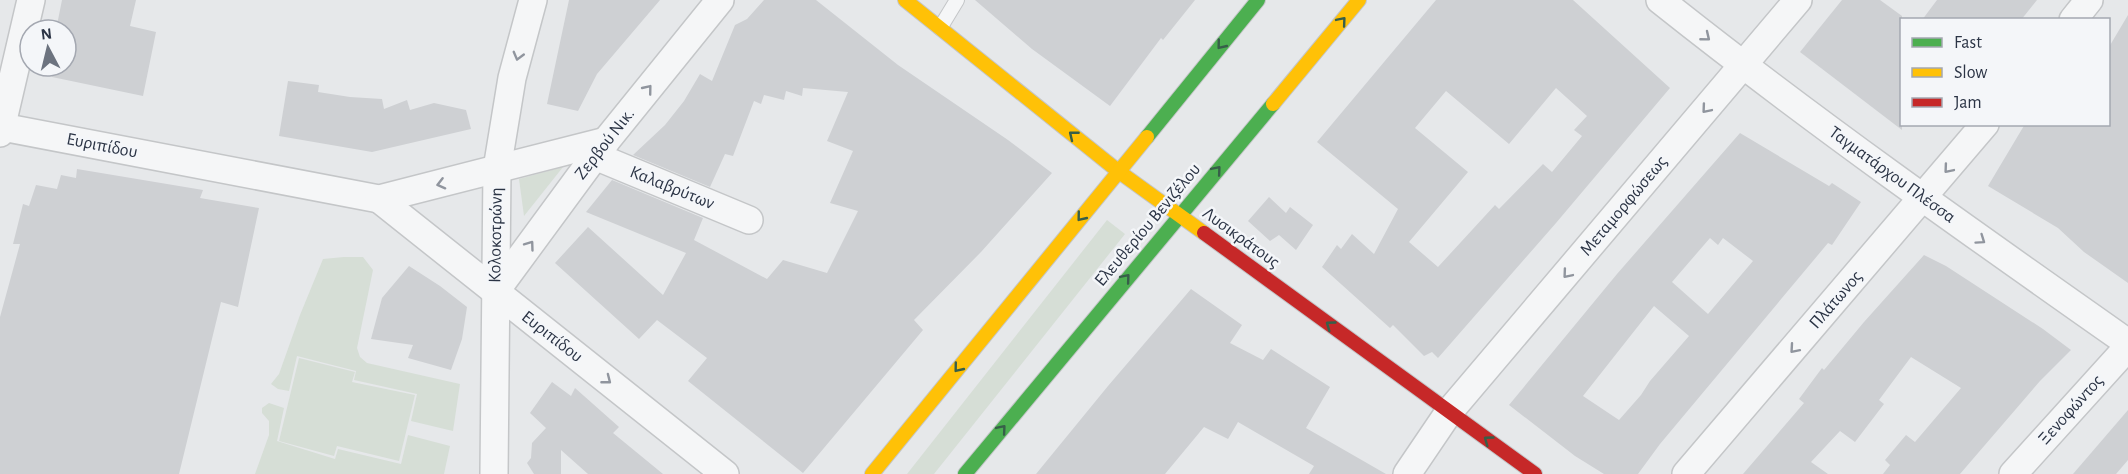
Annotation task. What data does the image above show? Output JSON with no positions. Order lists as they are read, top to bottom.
{
  "streets": {
    "main road": ["Ελευθερίου Βενιζέλου", "Λυσικράτους"],
    "street": [
      "Ζερβού Νικ.",
      "Ευριπίδου",
      "Ταγματάρχου Πλέσσα",
      "Καλαβρύτων",
      "Μεταμορφώσεως",
      "Κολοκοτρώνη",
      "Πλάτωνος",
      "Ξενοφώντος"
    ]
  },
  "crossings": [
    ["Ζερβού Νικ.", "Ευριπίδου"],
    ["Ζερβού Νικ.", "Καλαβρύτων"],
    ["Ζερβού Νικ.", "Κολοκοτρώνη"],
    ["Ευριπίδου", "Καλαβρύτων"],
    ["Ευριπίδου", "Κολοκοτρώνη"],
    ["Ταγματάρχου Πλέσσα", "Μεταμορφώσεως"],
    ["Ταγματάρχου Πλέσσα", "Πλάτωνος"],
    ["Ταγματάρχου Πλέσσα", "Ξενοφώντος"],
    ["Μεταμορφώσεως", "Λυσικράτους"],
    ["Ελευθερίου Βενιζέλου", "Λυσικράτους"]
  ],
  "one_way": [
    "Ζερβού Νικ.",
    "Ταγματάρχου Πλέσσα",
    "Μεταμορφώσεως",
    "Κολοκοτρώνη",
    "Λυσικράτους",
    "Πλάτωνος"
  ],
  "legend": ["Fast", "Slow", "Jam"],
  "north": "top"
}
